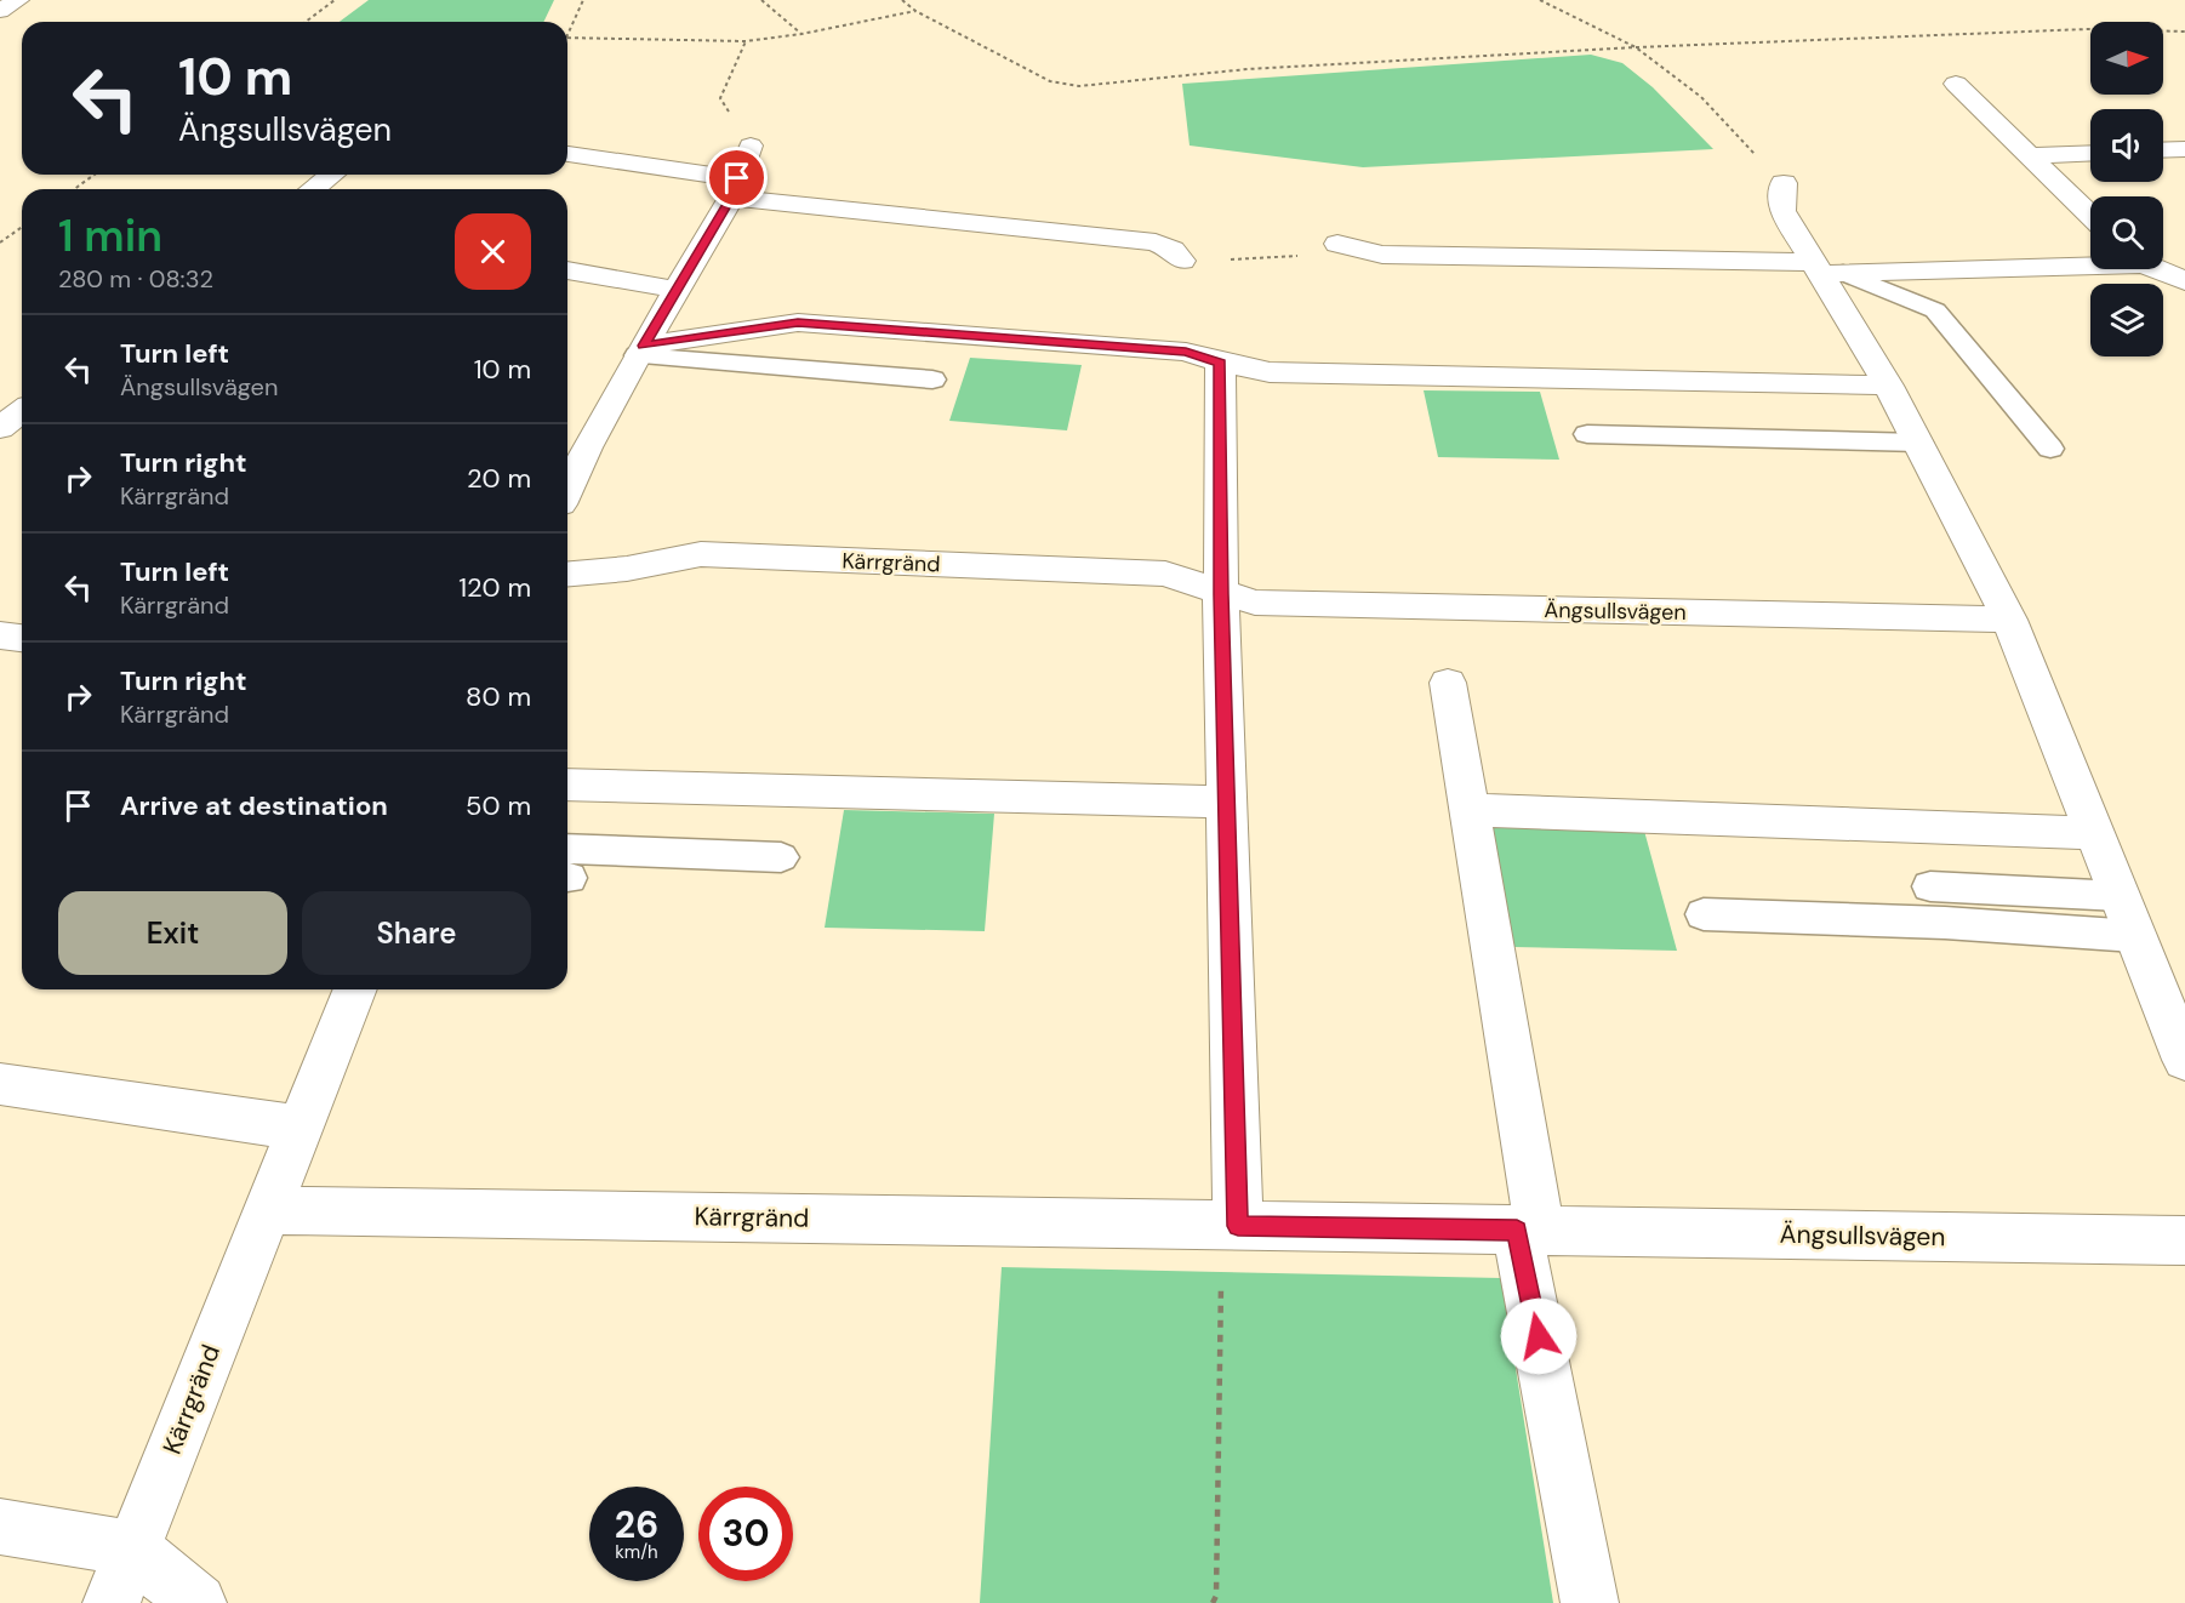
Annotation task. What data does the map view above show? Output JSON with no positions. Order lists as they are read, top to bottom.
{
  "streets": {
    "street": ["Kärrgränd", "Ängsullsvägen"]
  },
  "crossings": [
    ["Kärrgränd", "Ängsullsvägen"]
  ],
  "north": "right",
  "page": {
    "turn": ["10 m", "Ängsullsvägen"],
    "heading": ["1 min", "280 m · 08:32"],
    "list": [
      {
        "name": "Turn left",
        "note": "Ängsullsvägen",
        "value": "10 m"
      },
      {
        "name": "Turn right",
        "note": "Kärrgränd",
        "value": "20 m"
      },
      {
        "name": "Turn left",
        "note": "Kärrgränd",
        "value": "120 m"
      },
      {
        "name": "Turn right",
        "note": "Kärrgränd",
        "value": "80 m"
      },
      {
        "name": "Arrive at destination",
        "value": "50 m"
      }
    ],
    "buttons": ["Exit", "Share"],
    "speed": "26 km/h",
    "limit": "30"
  }
}
